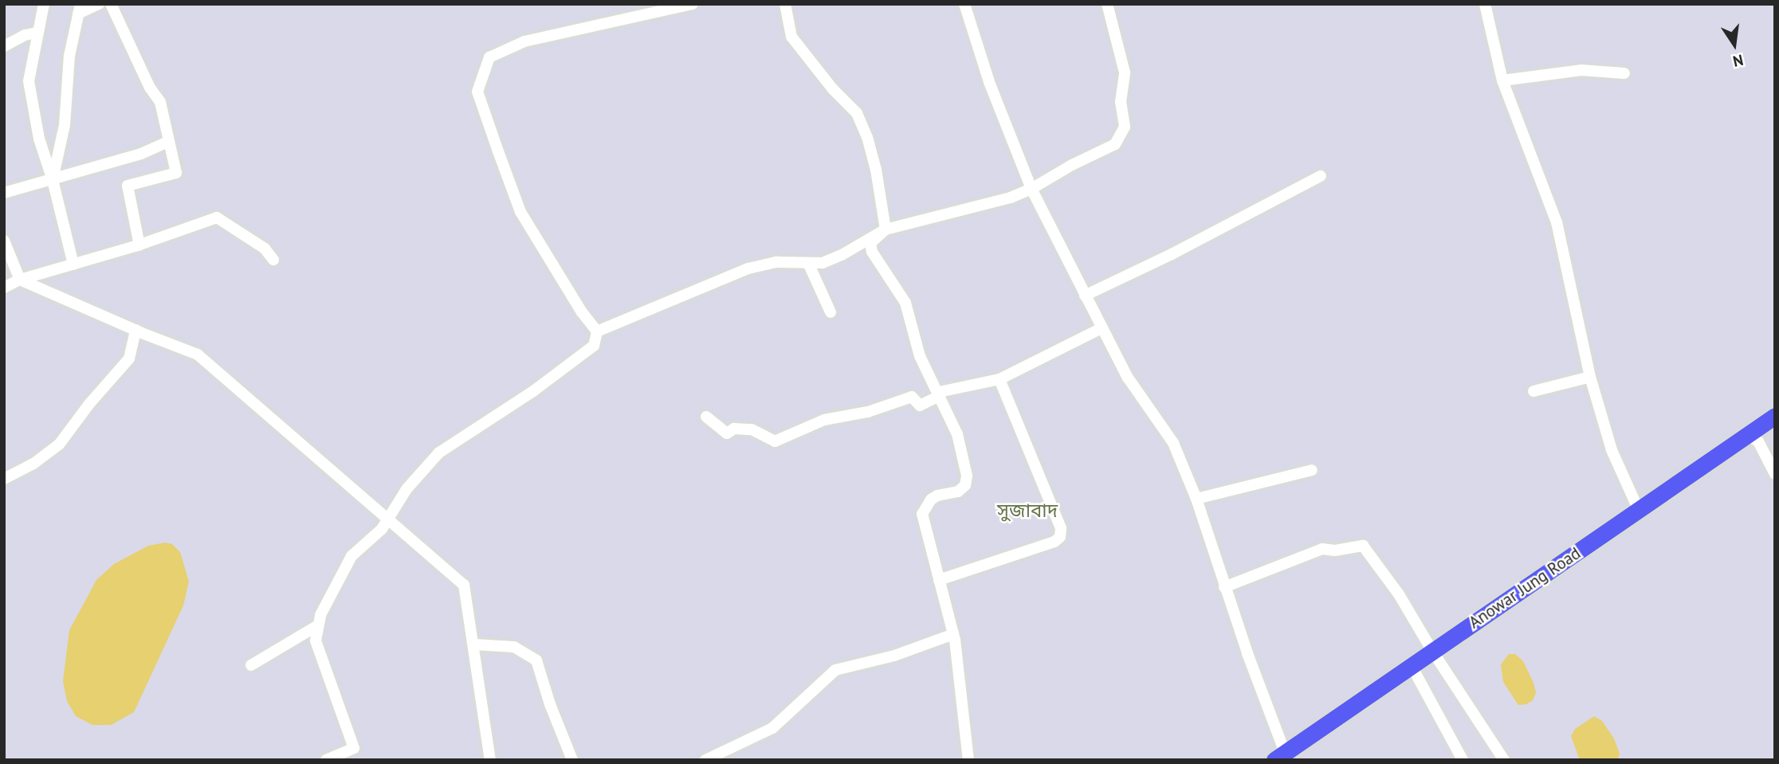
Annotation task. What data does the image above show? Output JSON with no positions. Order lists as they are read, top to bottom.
{
  "streets": {
    "highway": ["Anowar Jung Road"]
  },
  "districts": ["সুজাবাদ"],
  "north": "bottom"
}
